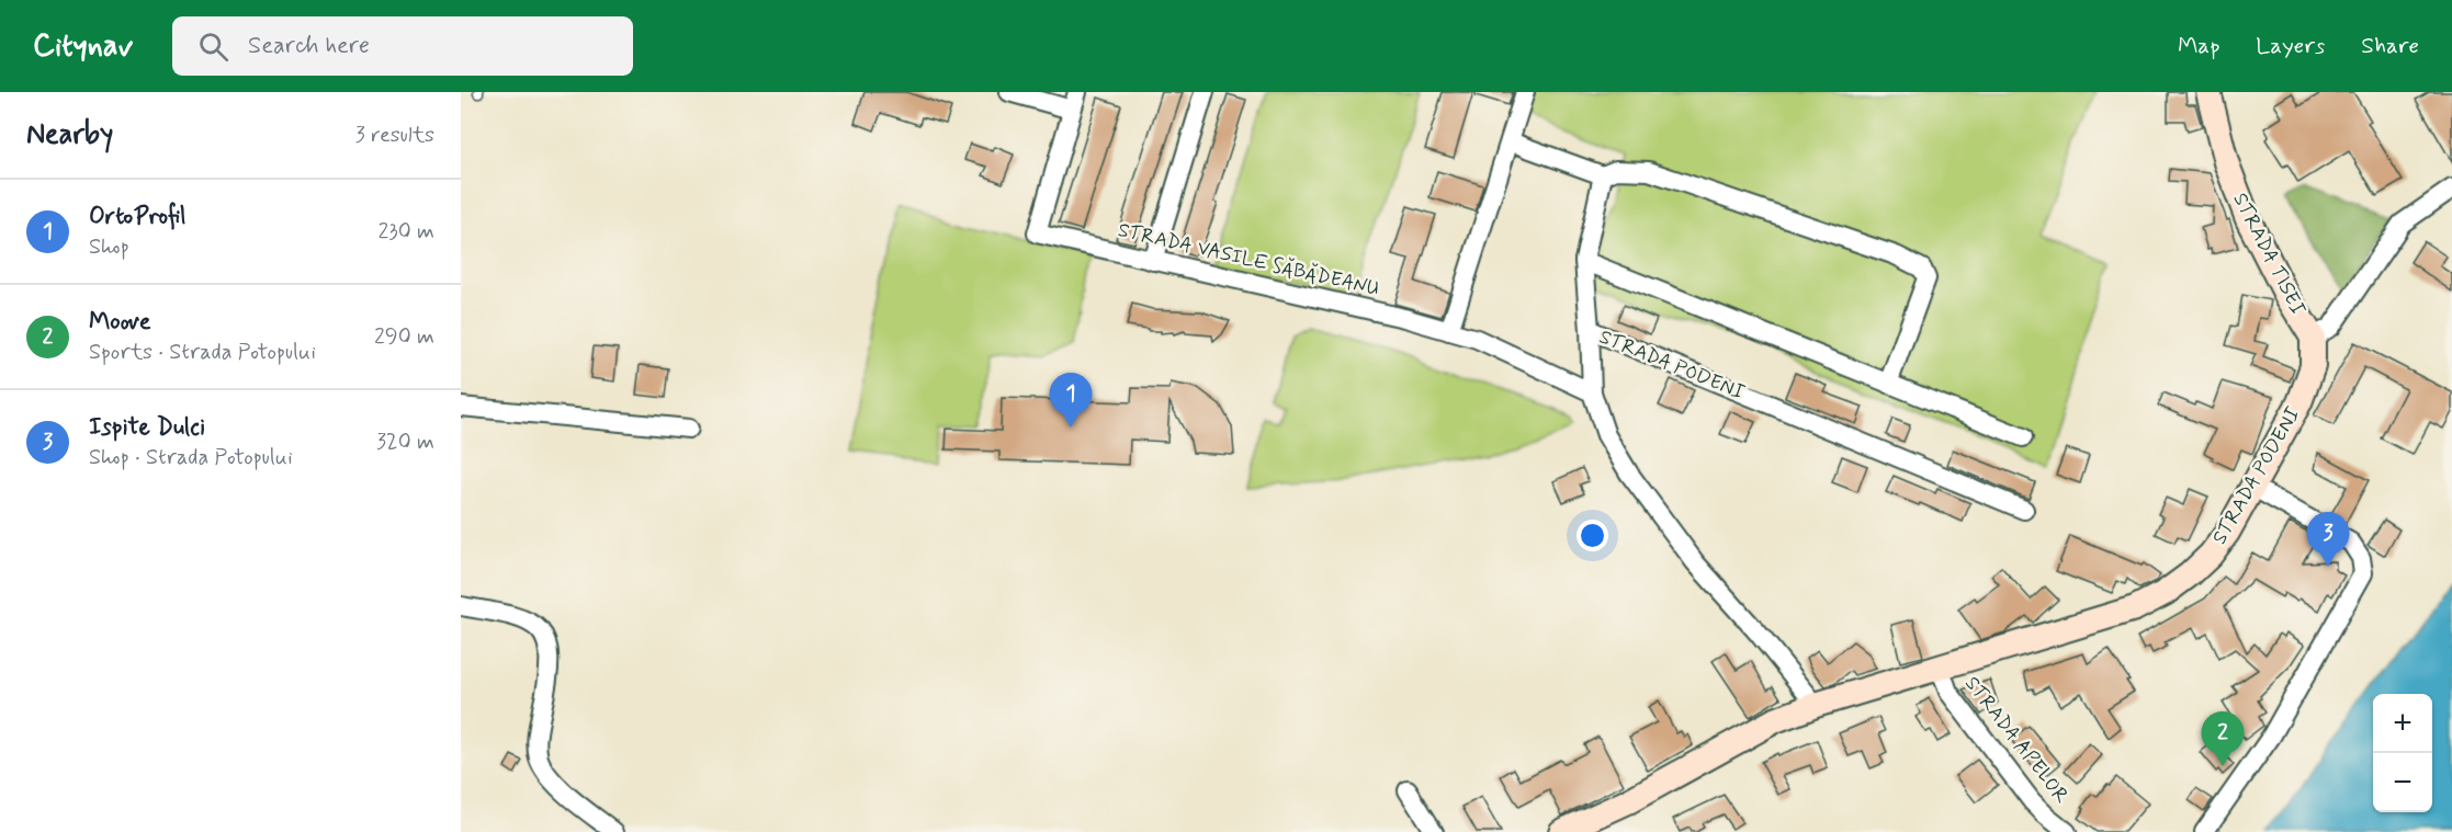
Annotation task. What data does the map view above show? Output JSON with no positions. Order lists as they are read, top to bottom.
{
  "streets": {
    "main road": ["STRADA TISEI", "STRADA PODENI"],
    "street": ["STRADA VASILE SĂBĂDEANU", "STRADA APELOR"]
  },
  "crossings": [
    ["STRADA TISEI", "STRADA PODENI"],
    ["STRADA VASILE SĂBĂDEANU", "STRADA PODENI"],
    ["STRADA PODENI", "STRADA APELOR"]
  ],
  "page": {
    "header": "Citynav",
    "search": "Search here",
    "nav": ["Map", "Layers", "Share"],
    "heading": ["Nearby", "3 results"],
    "list": [
      {
        "mark": "1",
        "name": "OrtoProfil",
        "note": "Shop",
        "value": "230 m"
      },
      {
        "mark": "2",
        "name": "Moove",
        "note": "Sports · Strada Potopului",
        "value": "290 m"
      },
      {
        "mark": "3",
        "name": "Ispite Dulci",
        "note": "Shop · Strada Potopului",
        "value": "320 m"
      }
    ],
    "pins": ["1", "3", "2"],
    "map_buttons": ["+", "−"]
  }
}
